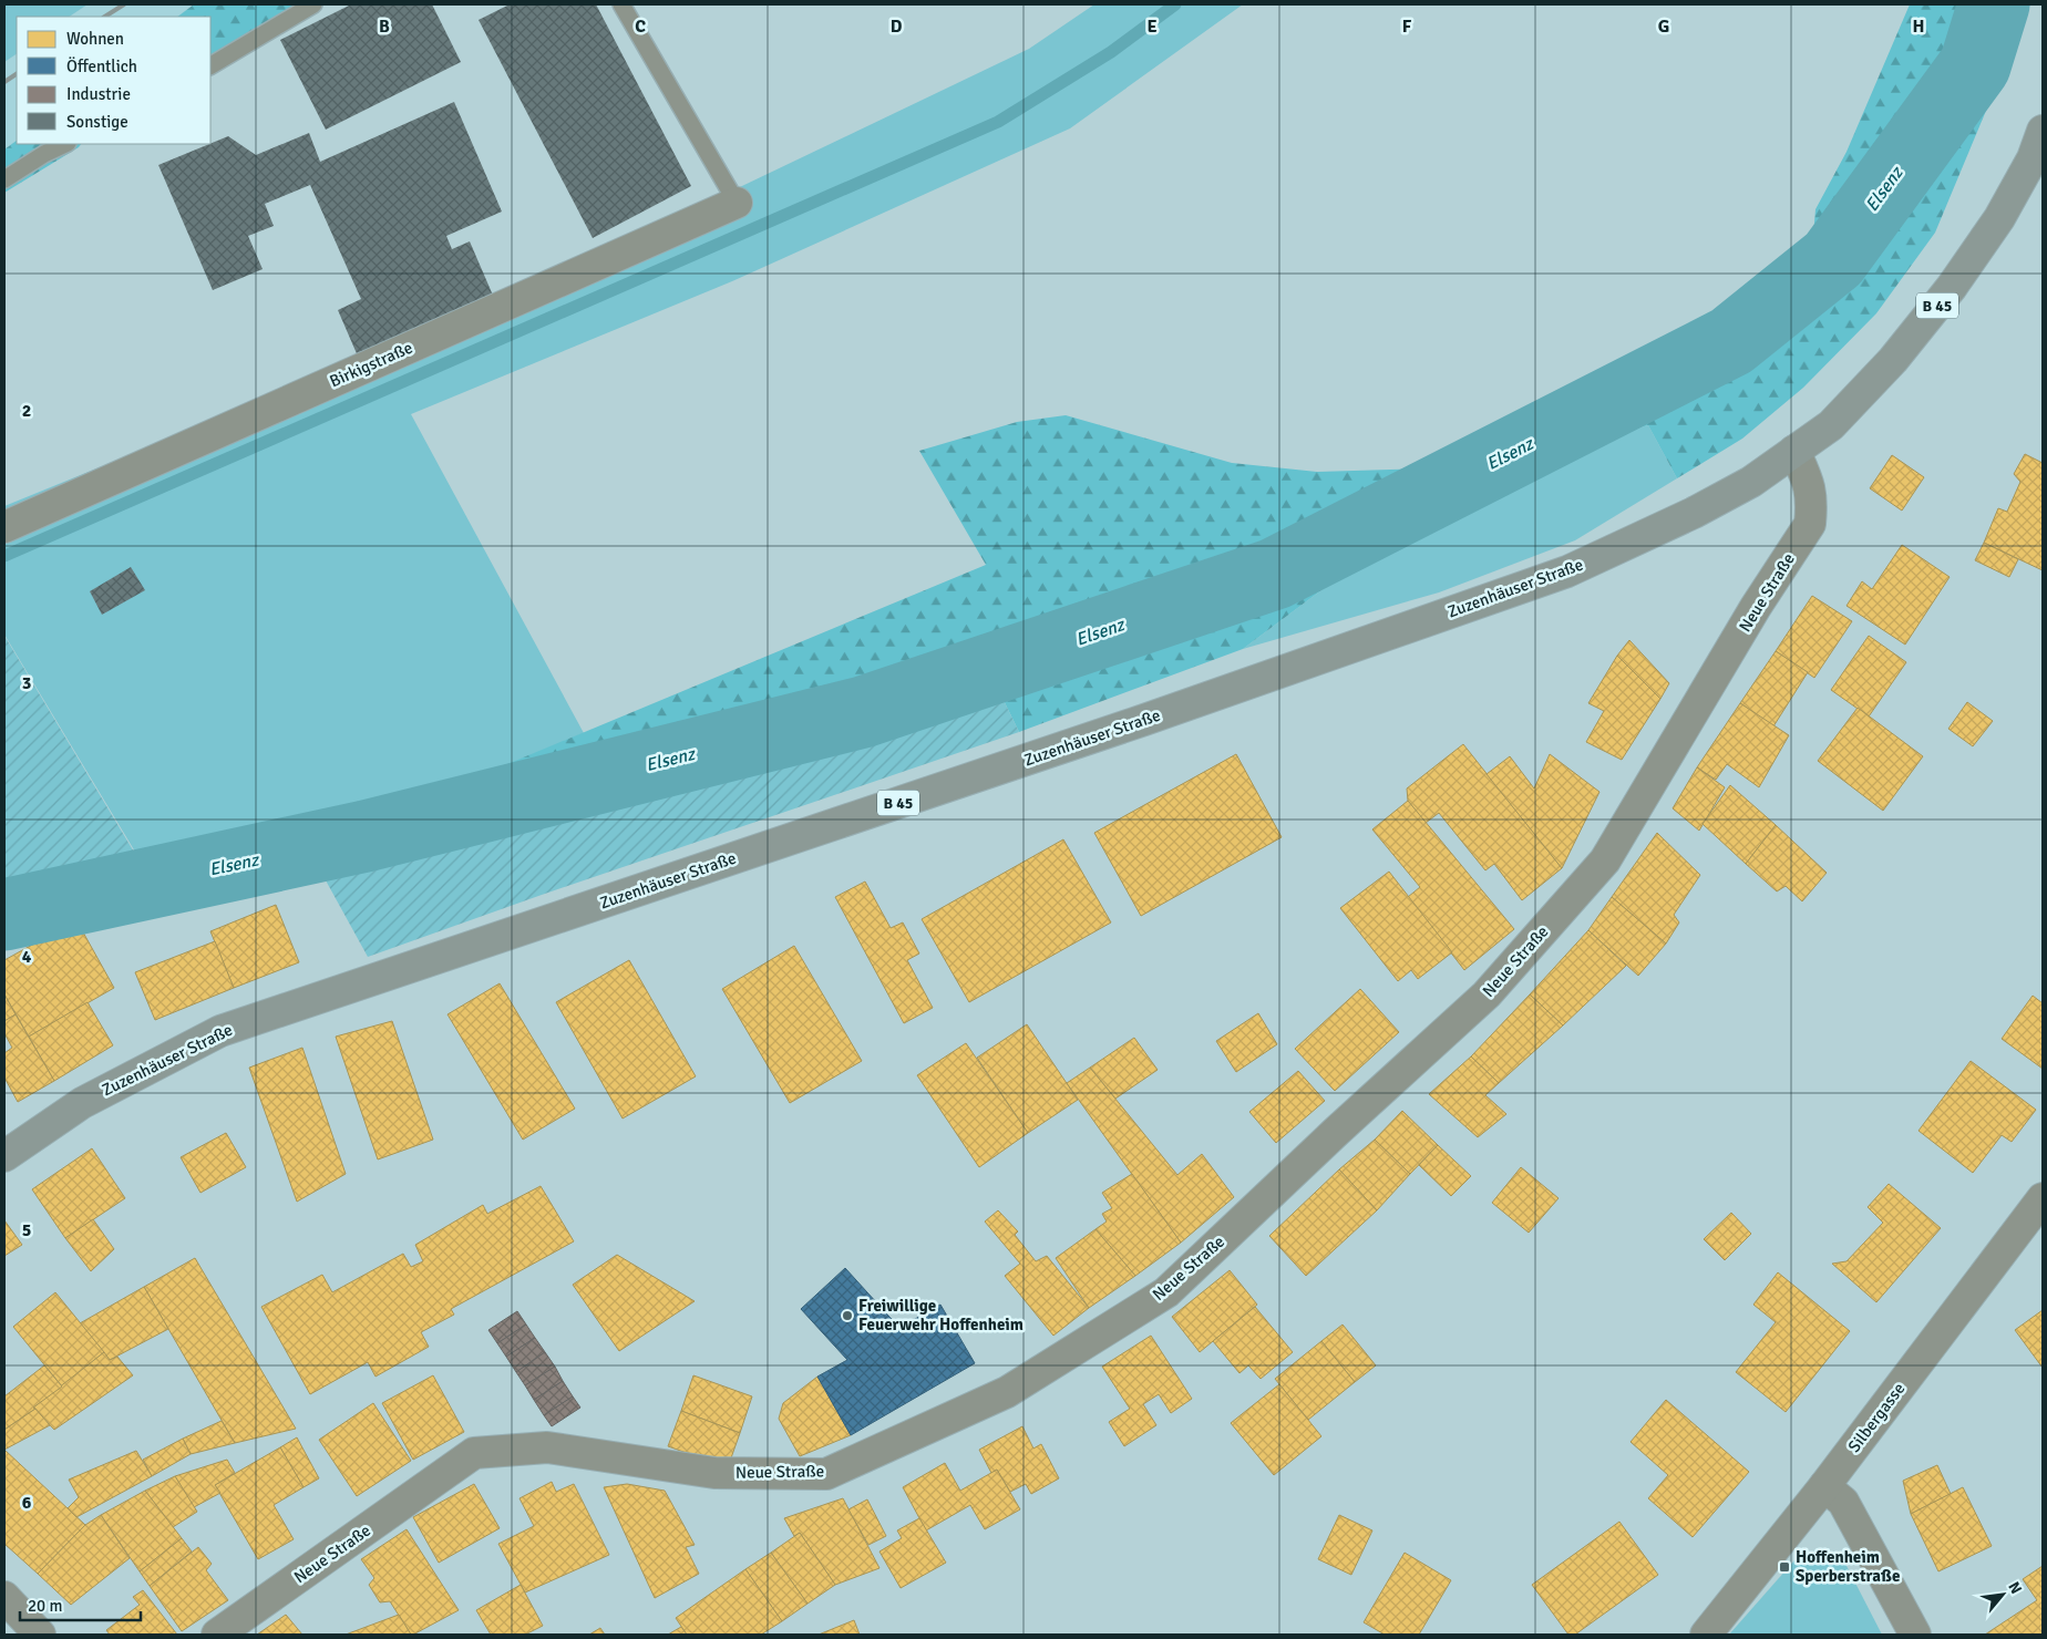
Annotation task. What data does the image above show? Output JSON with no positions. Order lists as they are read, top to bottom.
{
  "streets": {
    "main road": ["B 45", "Zuzenhäuser Straße"],
    "street": ["Birkigstraße", "Neue Straße", "Silbergasse"]
  },
  "crossings": [
    ["Zuzenhäuser Straße", "Neue Straße"]
  ],
  "water": ["Elsenz"],
  "places": {
    "other": ["Freiwillige Feuerwehr Hoffenheim"],
    "transit": ["Hoffenheim Sperberstraße"]
  },
  "legend": [
    "Wohnen",
    "Öffentlich",
    "Industrie",
    "Sonstige"
  ],
  "scale_bar": "20 m",
  "north": "top right",
  "grid": {
    "columns": [
      "B",
      "C",
      "D",
      "E",
      "F",
      "G",
      "H"
    ],
    "rows": [
      "2",
      "3",
      "4",
      "5",
      "6"
    ]
  }
}
